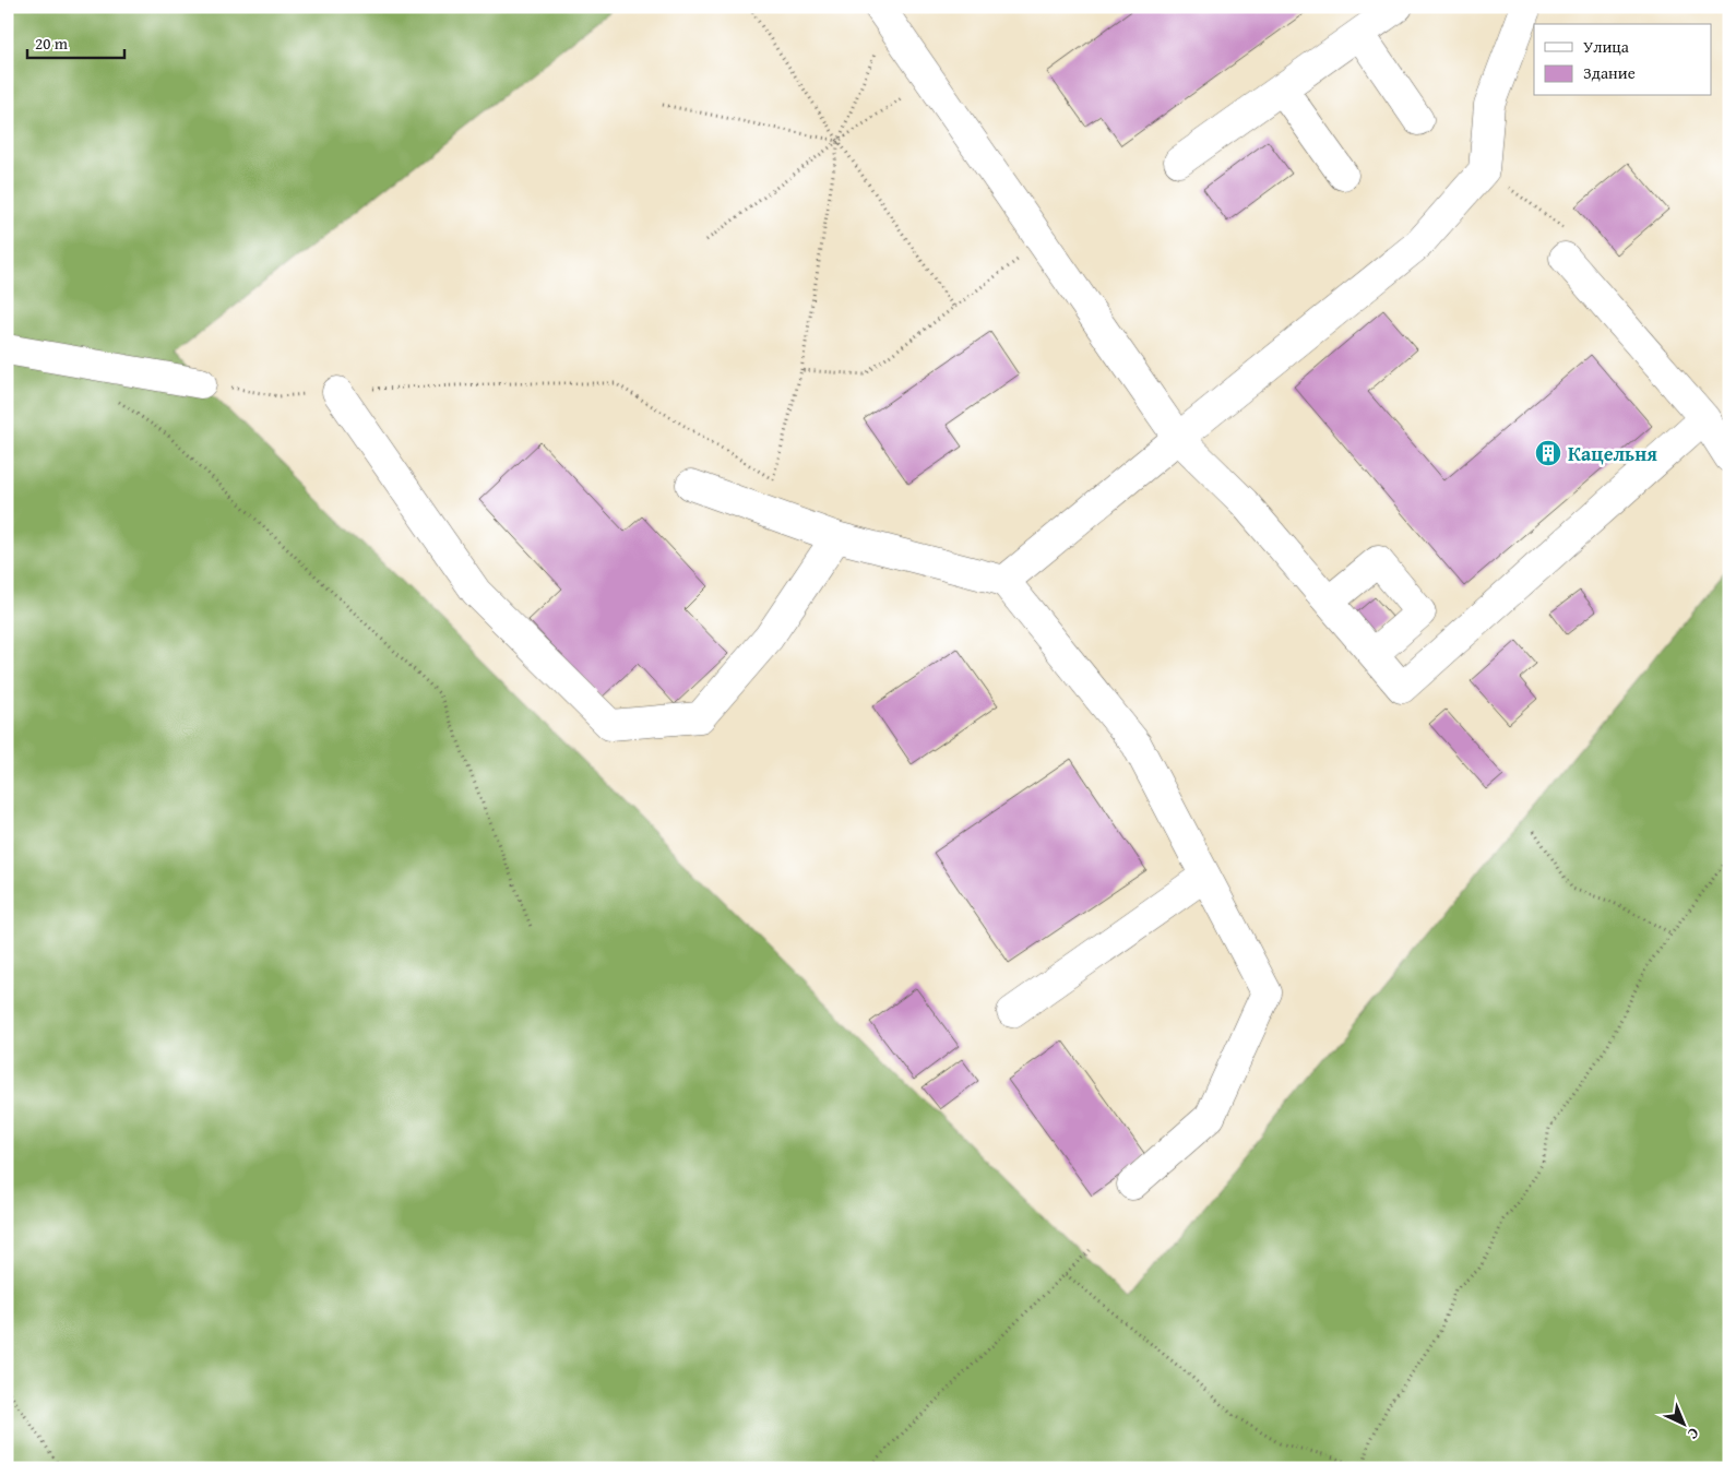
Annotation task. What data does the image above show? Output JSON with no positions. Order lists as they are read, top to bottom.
{
  "places": {
    "building": ["Кацельня"]
  },
  "legend": ["Улица", "Здание"],
  "scale_bar": "20 m",
  "north": "bottom right"
}
